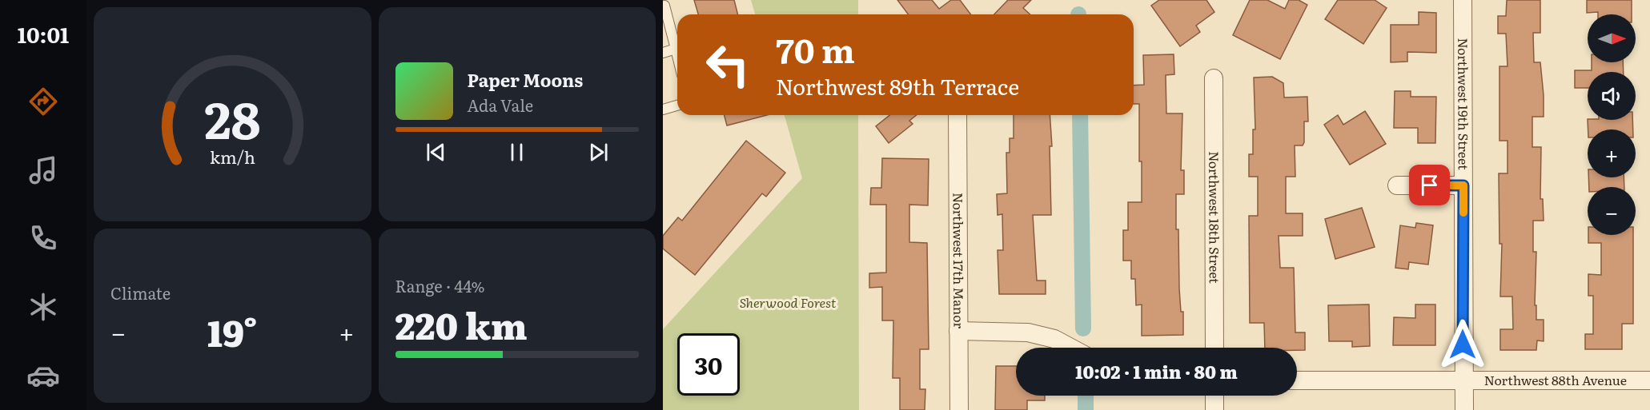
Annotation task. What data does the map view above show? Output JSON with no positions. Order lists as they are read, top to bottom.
{
  "streets": {
    "street": [
      "Northwest 19th Street",
      "Northwest 18th Street",
      "Northwest 17th Manor",
      "Northwest 88th Avenue"
    ]
  },
  "crossings": [
    ["Northwest 19th Street", "Northwest 88th Avenue"]
  ],
  "parks": ["Sherwood Forest"],
  "north": "right",
  "page": {
    "tabs": "10:01",
    "map_buttons": ["+", "−"],
    "turn": ["70 m", "Northwest 89th Terrace"],
    "song": ["Paper Moons", "Ada Vale"],
    "tile": [
      "Climate",
      ["Range · 44%", "220 km"]
    ],
    "heat": ["−", "19°", "+"],
    "limit": "30",
    "trip": "10:02 · 1 min · 80 m",
    "gauge": ["28", "km/h"]
  }
}
